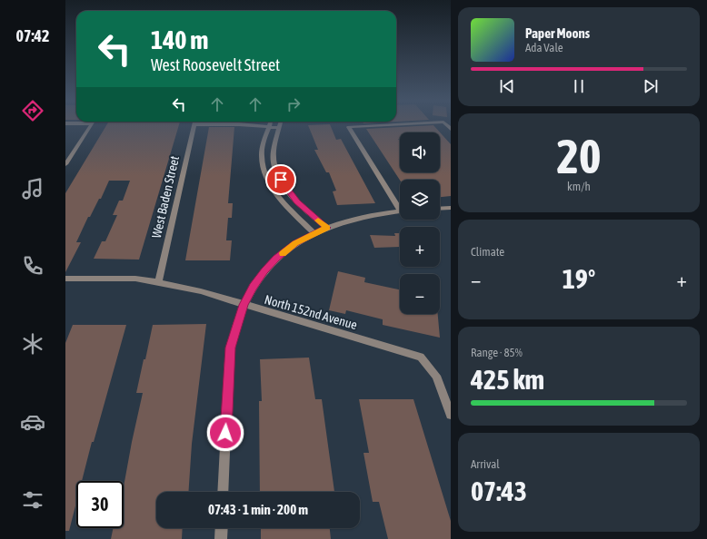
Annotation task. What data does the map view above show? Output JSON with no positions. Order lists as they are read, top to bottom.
{
  "streets": {
    "street": ["West Baden Street", "North 152nd Avenue"]
  },
  "crossings": [
    ["West Baden Street", "North 152nd Avenue"]
  ],
  "page": {
    "tabs": "07:42",
    "turn": ["140 m", "West Roosevelt Street"],
    "song": ["Paper Moons", "Ada Vale"],
    "tile": [
      ["20", "km/h"],
      "Climate",
      ["Range · 85%", "425 km"],
      ["Arrival", "07:43"]
    ],
    "map_buttons": ["+", "−"],
    "heat": ["−", "19°", "+"],
    "limit": "30",
    "trip": "07:43 · 1 min · 200 m"
  }
}
